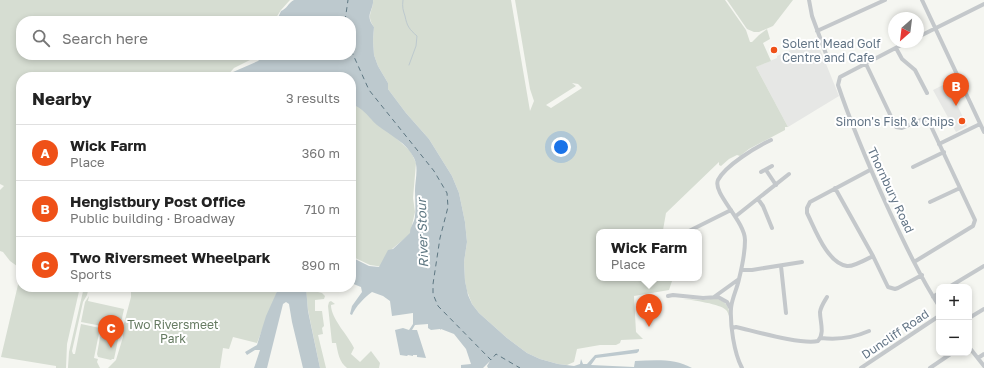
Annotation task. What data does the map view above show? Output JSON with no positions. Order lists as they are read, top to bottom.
{
  "streets": {
    "street": ["Thornbury Road", "Duncliff Road"]
  },
  "water": ["River Stour"],
  "parks": ["Two Riversmeet Park"],
  "places": ["Solent Mead Golf Centre and Cafe", "Simon's Fish & Chips"],
  "north": "bottom left",
  "page": {
    "search": "Search here",
    "heading": ["Nearby", "3 results"],
    "pins": ["B", "A", "C"],
    "list": [
      {
        "mark": "A",
        "name": "Wick Farm",
        "note": "Place",
        "value": "360 m"
      },
      {
        "mark": "B",
        "name": "Hengistbury Post Office",
        "note": "Public building · Broadway",
        "value": "710 m"
      },
      {
        "mark": "C",
        "name": "Two Riversmeet Wheelpark",
        "note": "Sports",
        "value": "890 m"
      }
    ],
    "popup": ["Wick Farm", "Place"],
    "map_buttons": ["+", "−"]
  }
}
